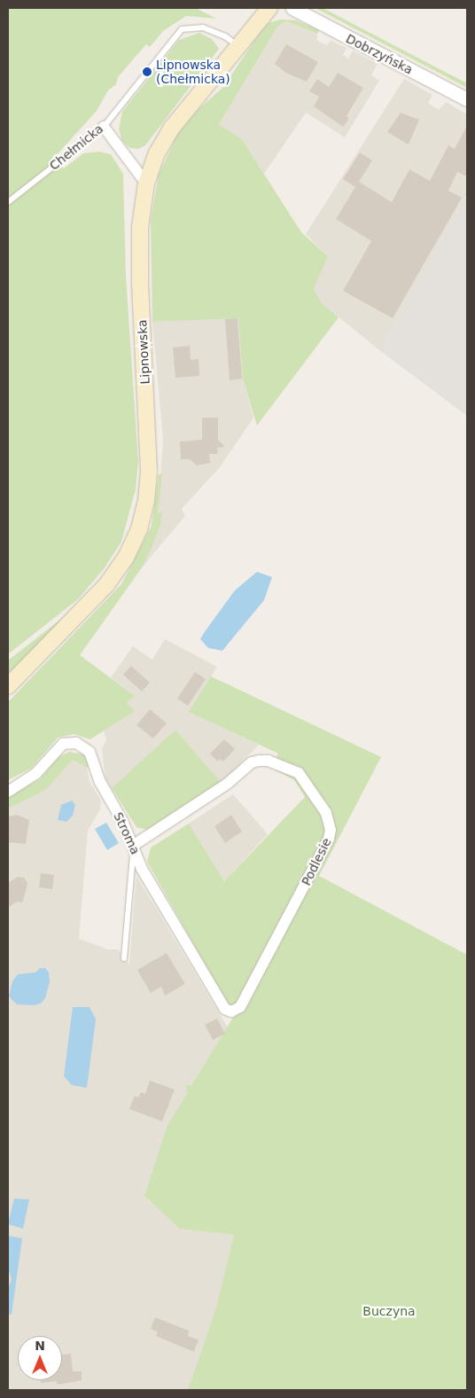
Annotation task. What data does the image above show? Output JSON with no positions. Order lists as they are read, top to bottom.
{
  "streets": {
    "main road": ["Lipnowska"],
    "street": ["Dobrzyńska", "Stroma", "Podlesie"],
    "lane": ["Chełmicka"]
  },
  "crossings": [
    ["Chełmicka", "Lipnowska"],
    ["Stroma", "Podlesie"]
  ],
  "parks": ["Buczyna"],
  "places": ["Lipnowska (Chełmicka)"],
  "north": "top"
}
